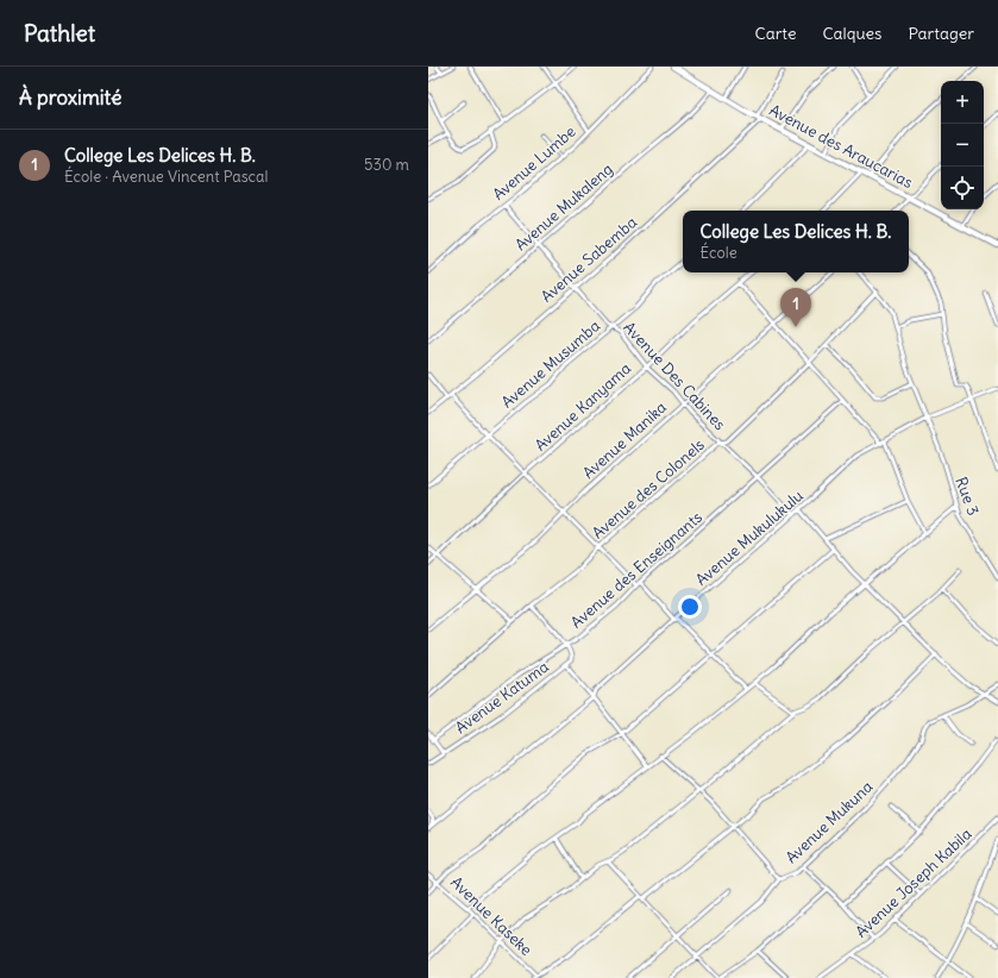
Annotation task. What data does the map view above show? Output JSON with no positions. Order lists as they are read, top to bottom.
{
  "streets": {
    "street": [
      "Avenue des Araucarias",
      "Avenue Lumbe",
      "Avenue Mukaleng",
      "Avenue Sabemba",
      "Avenue Musumba",
      "Avenue Des Cabines",
      "Avenue Kanyama",
      "Avenue Manika",
      "Avenue des Colonels",
      "Rue 3",
      "Avenue Mukulukulu",
      "Avenue des Enseignants",
      "Avenue Katuma",
      "Avenue Mukuna",
      "Avenue Joseph Kabila",
      "Avenue Kaseke"
    ]
  },
  "crossings": [
    ["Avenue des Araucarias", "Avenue Mukaleng"],
    ["Avenue des Araucarias", "Avenue Sabemba"],
    ["Avenue Lumbe", "Avenue Des Cabines"],
    ["Avenue Mukaleng", "Avenue Des Cabines"],
    ["Avenue Sabemba", "Avenue Des Cabines"],
    ["Avenue Musumba", "Avenue Des Cabines"],
    ["Avenue Des Cabines", "Avenue Kanyama"],
    ["Avenue Des Cabines", "Avenue Manika"],
    ["Avenue Des Cabines", "Avenue des Colonels"],
    ["Avenue Des Cabines", "Avenue Mukulukulu"],
    ["Avenue Des Cabines", "Avenue des Enseignants"],
    ["Avenue des Colonels", "Rue 3"],
    ["Rue 3", "Avenue Mukulukulu"]
  ],
  "page": {
    "header": "Pathlet",
    "nav": ["Carte", "Calques", "Partager"],
    "heading": "À proximité",
    "map_buttons": ["+", "−"],
    "list": [
      {
        "mark": "1",
        "name": "College Les Delices H. B.",
        "note": "École · Avenue Vincent Pascal",
        "value": "530 m"
      }
    ],
    "popup": ["College Les Delices H. B.", "École"],
    "pins": "1"
  }
}
